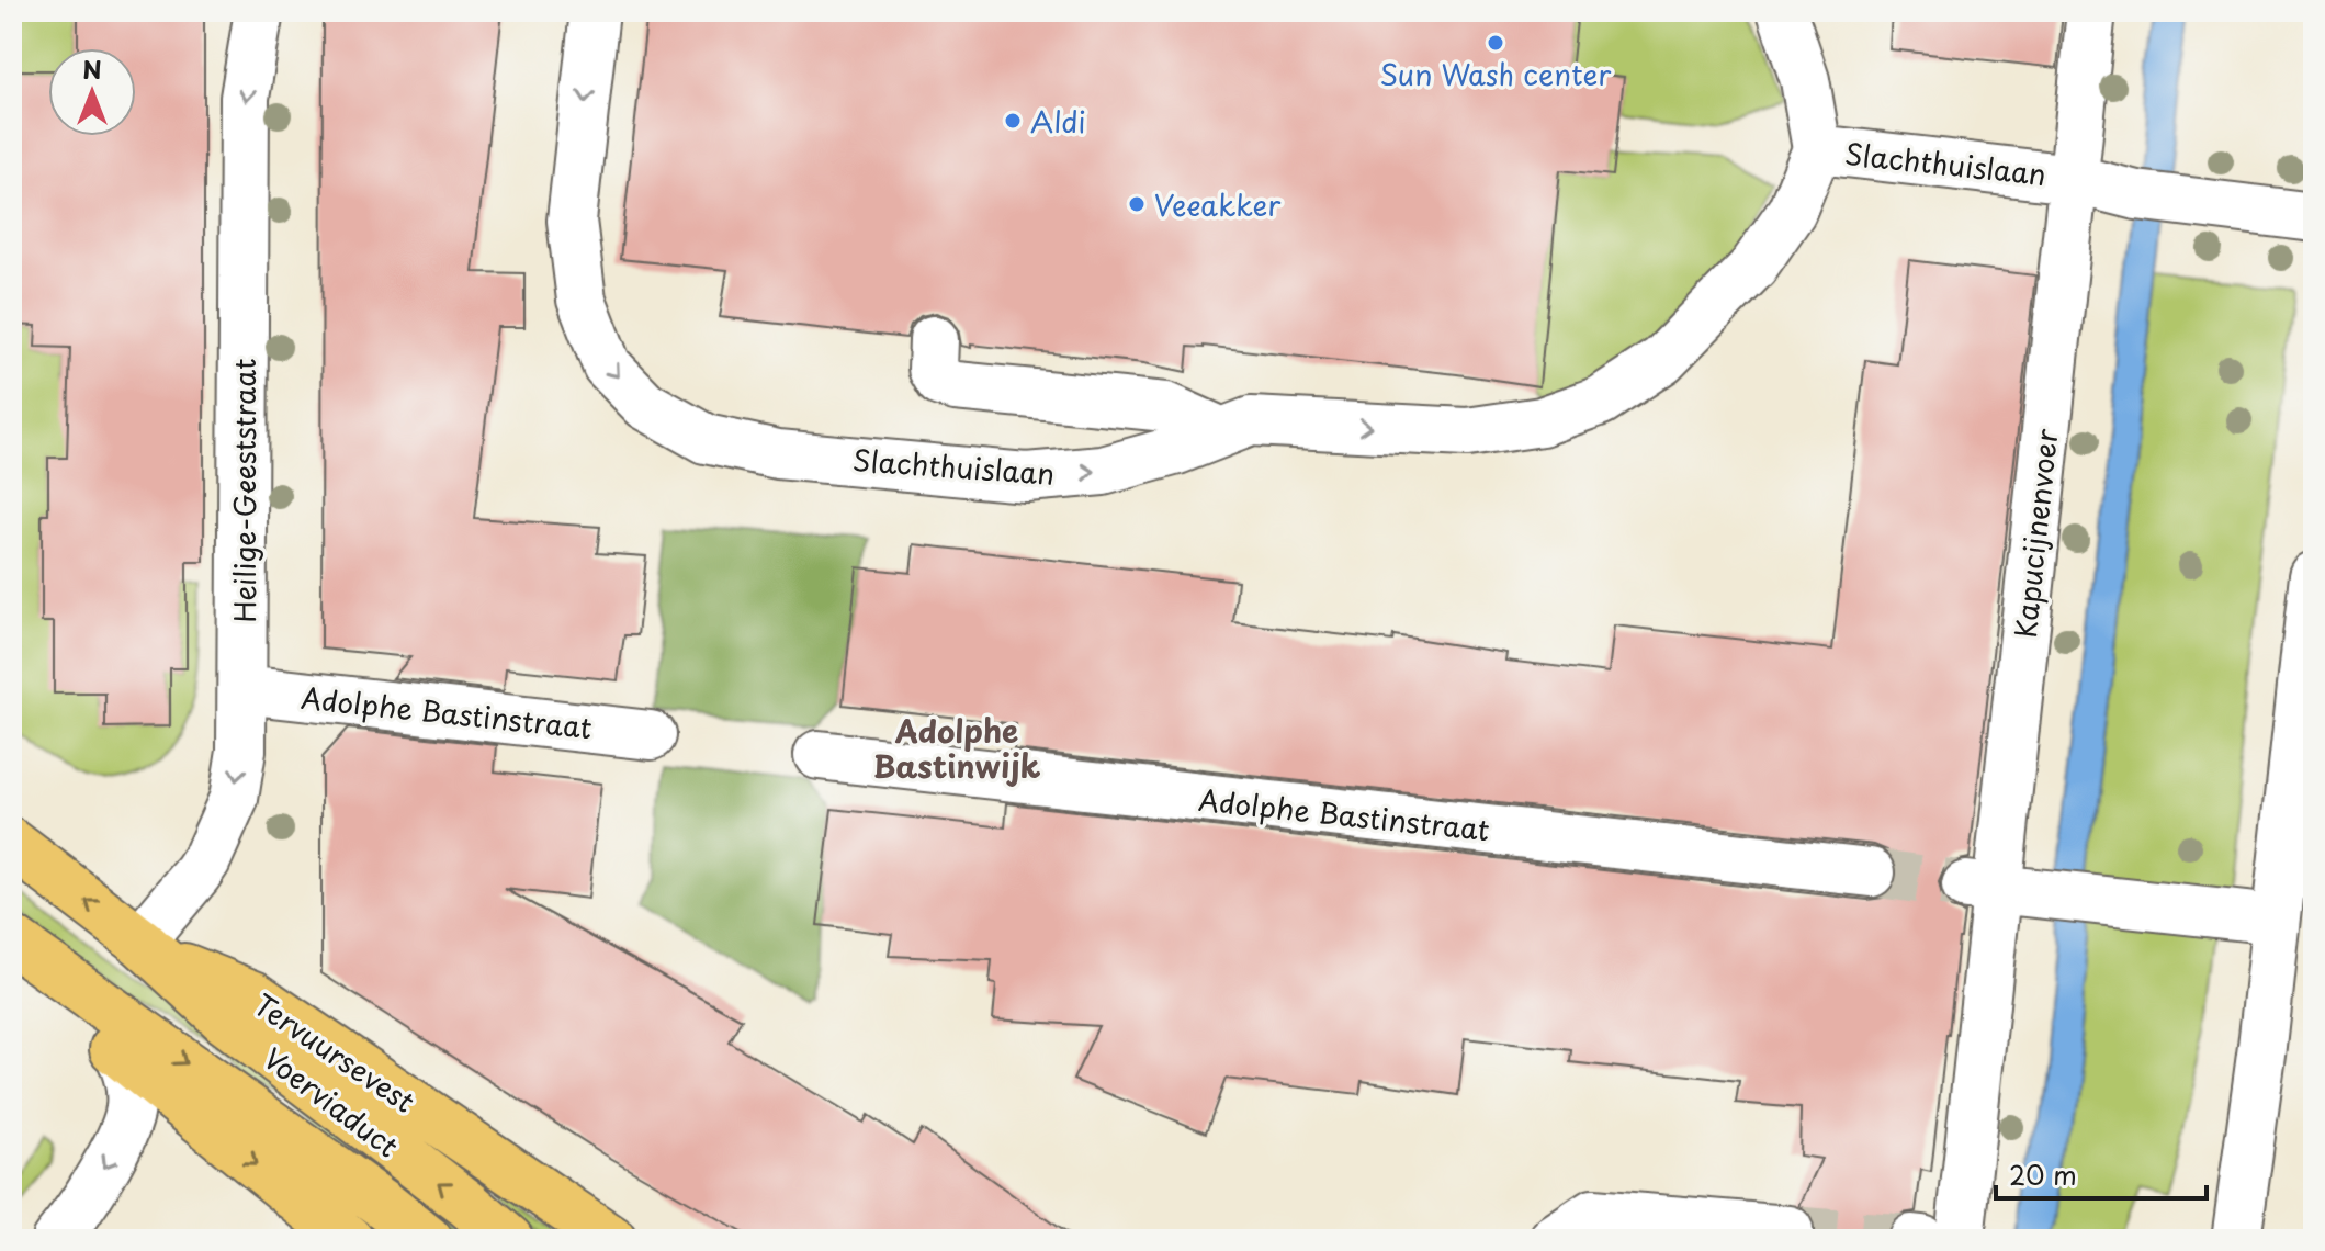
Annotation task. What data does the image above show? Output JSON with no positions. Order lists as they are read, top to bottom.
{
  "streets": {
    "main road": ["Tervuursevest", "Voerviaduct"],
    "street": [
      "Slachthuislaan",
      "Heilige-Geeststraat",
      "Kapucijnenvoer",
      "Adolphe Bastinstraat"
    ]
  },
  "crossings": [
    ["Slachthuislaan", "Kapucijnenvoer"],
    ["Heilige-Geeststraat", "Adolphe Bastinstraat"],
    ["Heilige-Geeststraat", "Tervuursevest"],
    ["Heilige-Geeststraat", "Voerviaduct"],
    ["Tervuursevest", "Voerviaduct"]
  ],
  "one_way": ["Heilige-Geeststraat"],
  "districts": ["Adolphe Bastinwijk"],
  "places": ["Sun Wash center", "Aldi", "Veeakker"],
  "scale_bar": "20 m",
  "north": "top"
}
